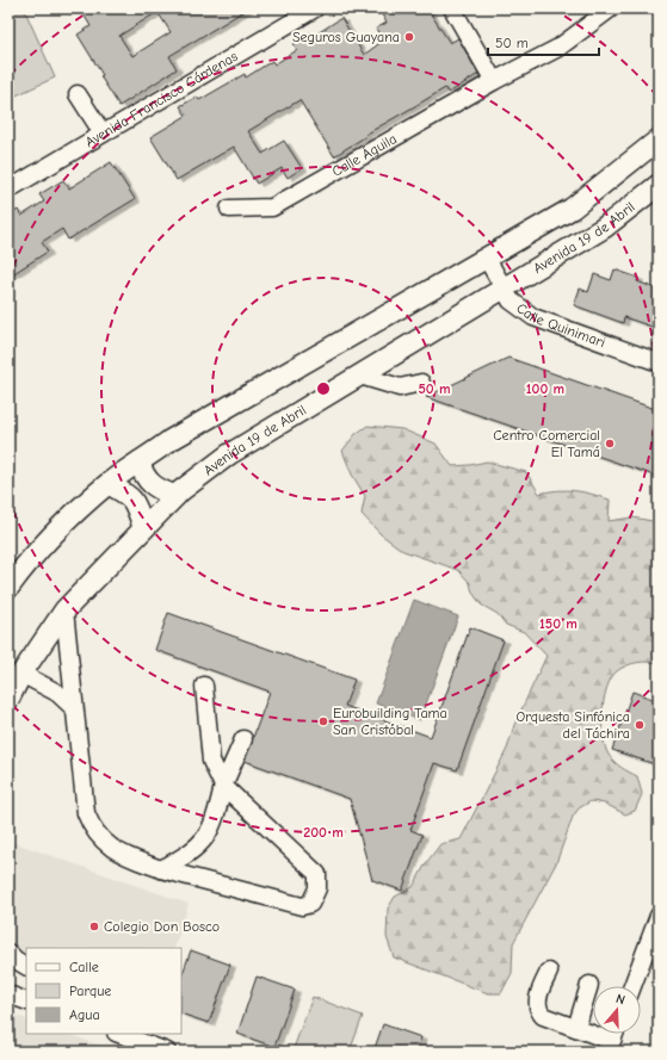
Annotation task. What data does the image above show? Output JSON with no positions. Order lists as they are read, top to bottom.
{
  "streets": {
    "main road": ["Avenida 19 de Abril"],
    "street": ["Avenida Francisco Cárdenas", "Calle Águila", "Calle Quinimari"]
  },
  "crossings": [
    ["Avenida 19 de Abril", "Calle Quinimari"]
  ],
  "places": [
    "Seguros Guayana",
    "Centro Comercial El Tamá",
    "Eurobuilding Tama San Cristóbal",
    "Orquesta Sinfónica del Táchira",
    "Colegio Don Bosco"
  ],
  "legend": ["Calle", "Parque", "Agua"],
  "scale_bar": "50 m",
  "north": "top",
  "rings": [
    "50 m",
    "100 m",
    "150 m",
    "200 m"
  ]
}
